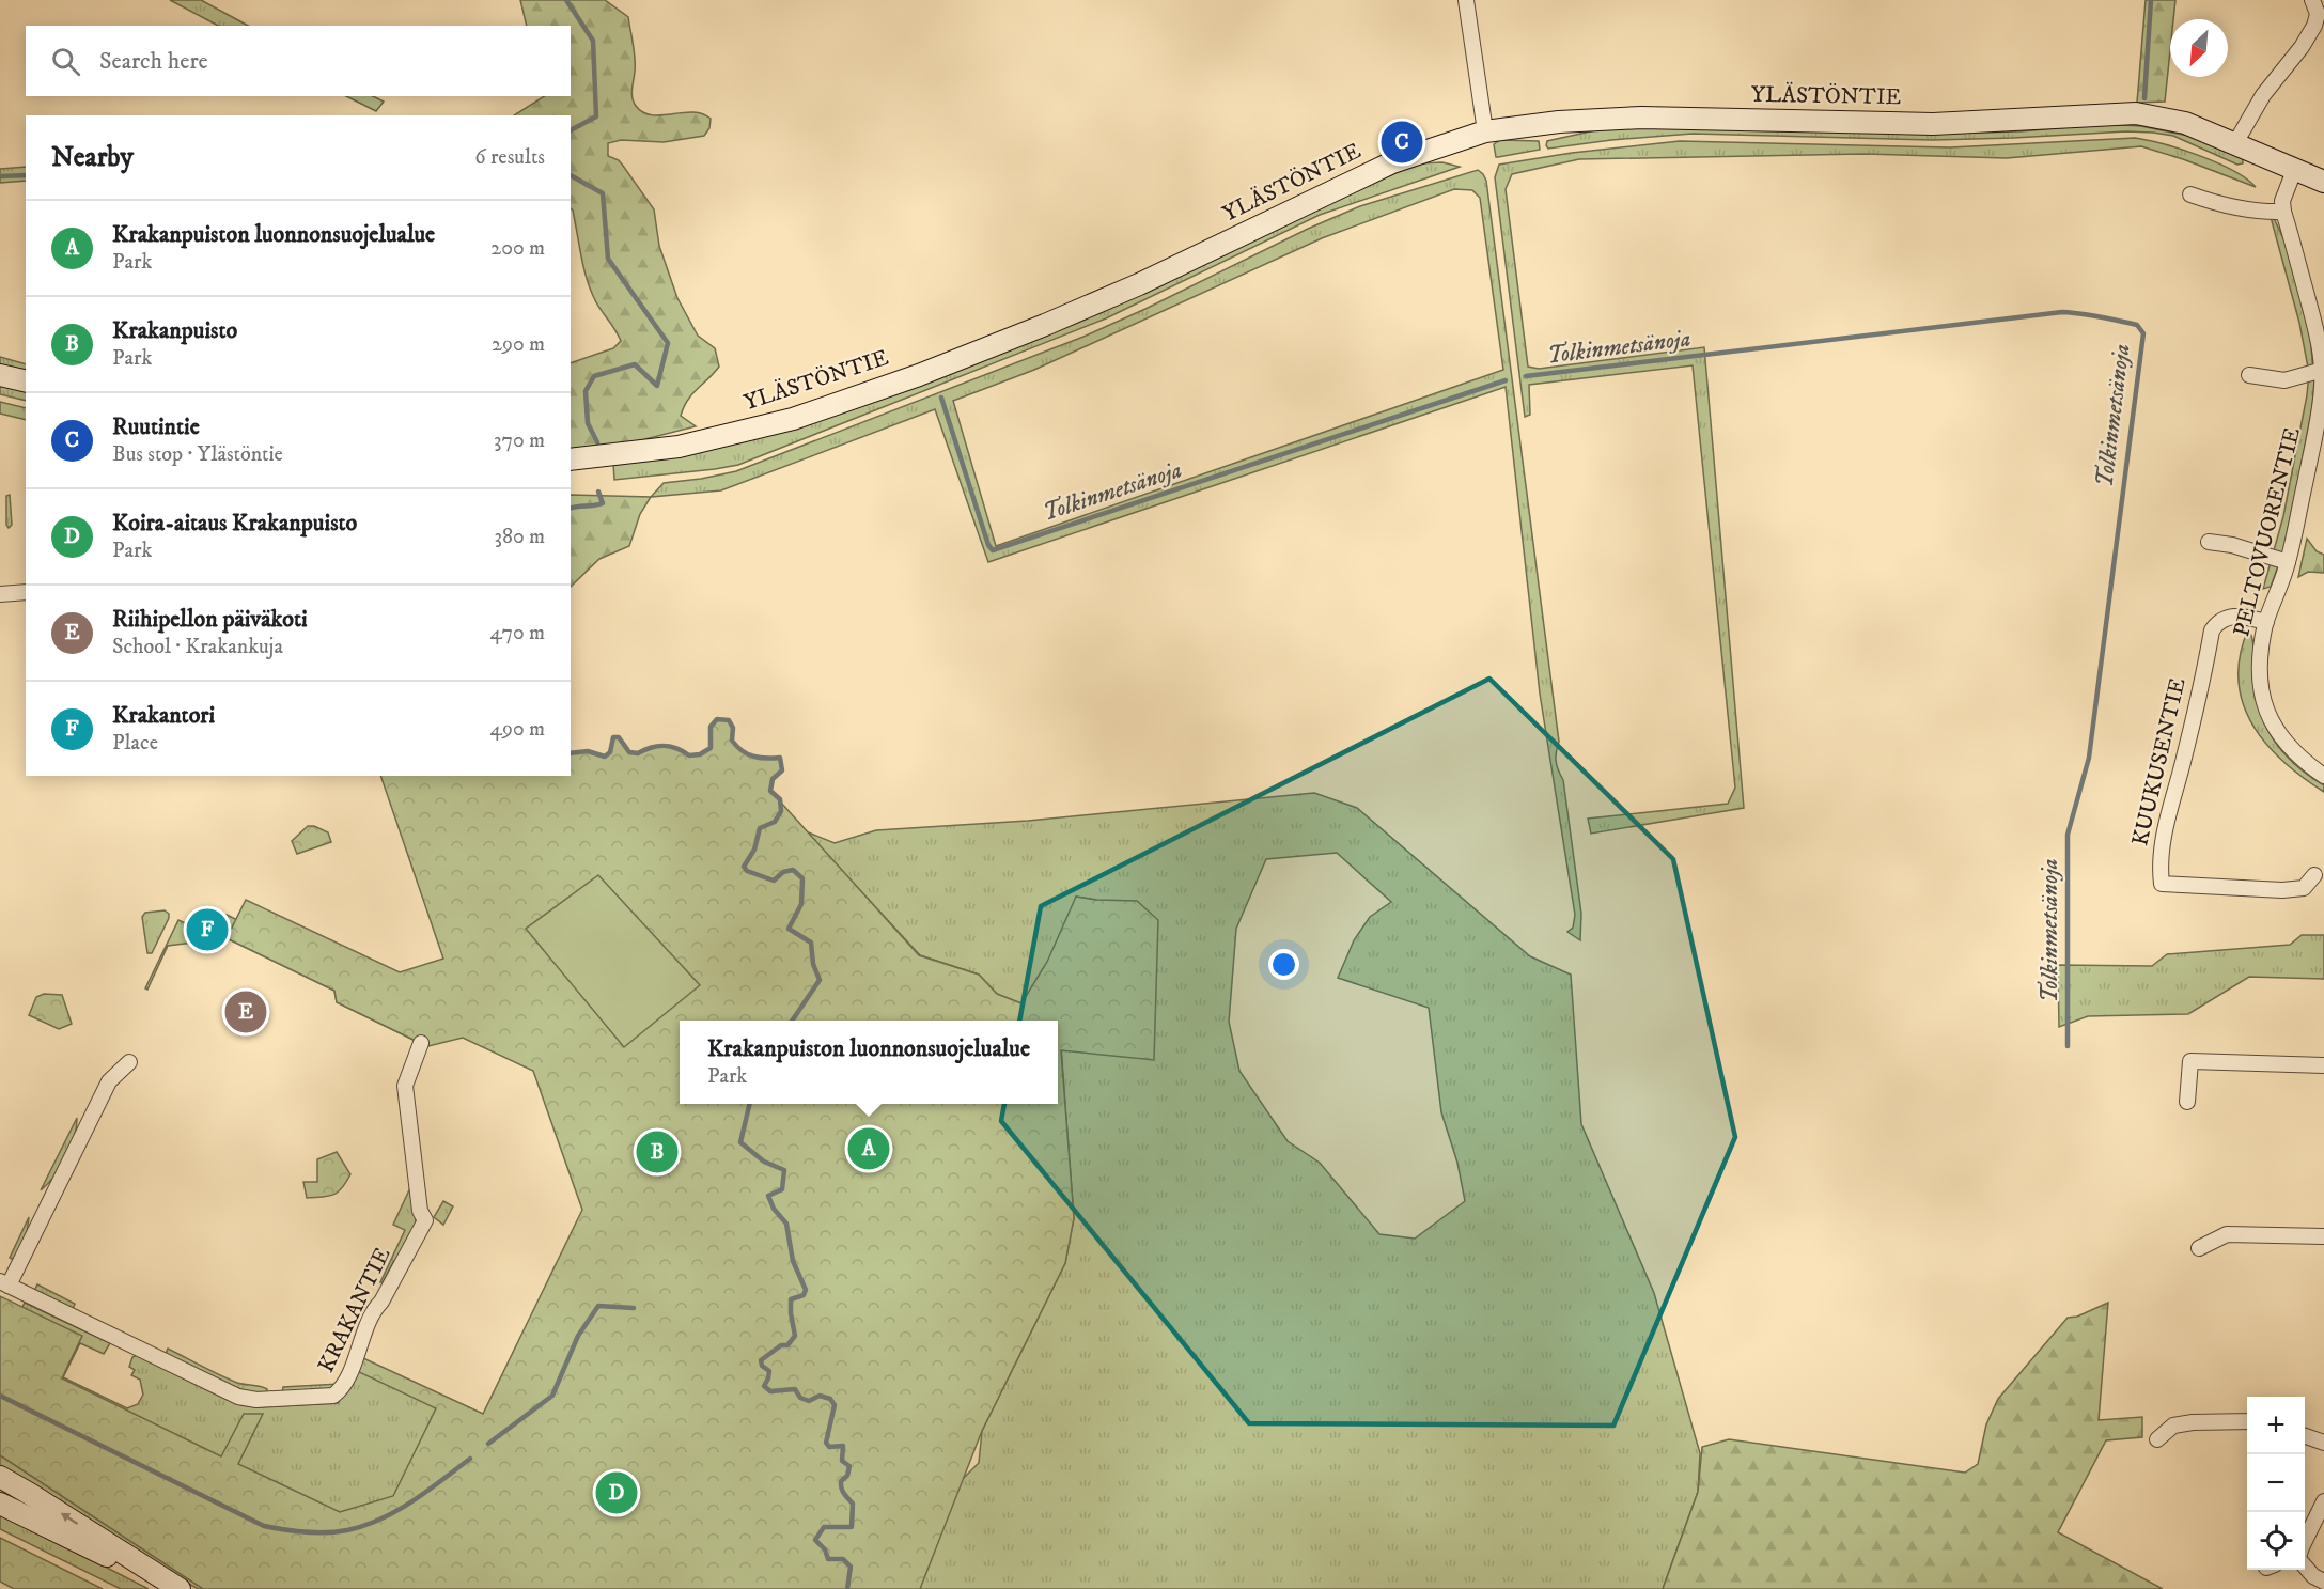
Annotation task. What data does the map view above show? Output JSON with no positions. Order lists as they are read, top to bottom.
{
  "streets": {
    "main road": ["YLÄSTÖNTIE"],
    "street": ["PELTOVUORENTIE", "KUUKUSENTIE", "KRAKANTIE"]
  },
  "crossings": [
    ["YLÄSTÖNTIE", "PELTOVUORENTIE"],
    ["PELTOVUORENTIE", "KUUKUSENTIE"]
  ],
  "water": ["Tolkinmetsänoja"],
  "north": "bottom left",
  "page": {
    "search": "Search here",
    "heading": ["Nearby", "6 results"],
    "pins": [
      "C",
      "F",
      "E",
      "A",
      "B",
      "D"
    ],
    "list": [
      {
        "mark": "A",
        "name": "Krakanpuiston luonnonsuojelualue",
        "note": "Park",
        "value": "200 m"
      },
      {
        "mark": "B",
        "name": "Krakanpuisto",
        "note": "Park",
        "value": "290 m"
      },
      {
        "mark": "C",
        "name": "Ruutintie",
        "note": "Bus stop · Ylästöntie",
        "value": "370 m"
      },
      {
        "mark": "D",
        "name": "Koira-aitaus Krakanpuisto",
        "note": "Park",
        "value": "380 m"
      },
      {
        "mark": "E",
        "name": "Riihipellon päiväkoti",
        "note": "School · Krakankuja",
        "value": "470 m"
      },
      {
        "mark": "F",
        "name": "Krakantori",
        "note": "Place",
        "value": "490 m"
      }
    ],
    "popup": ["Krakanpuiston luonnonsuojelualue", "Park"],
    "map_buttons": ["+", "−"]
  }
}
